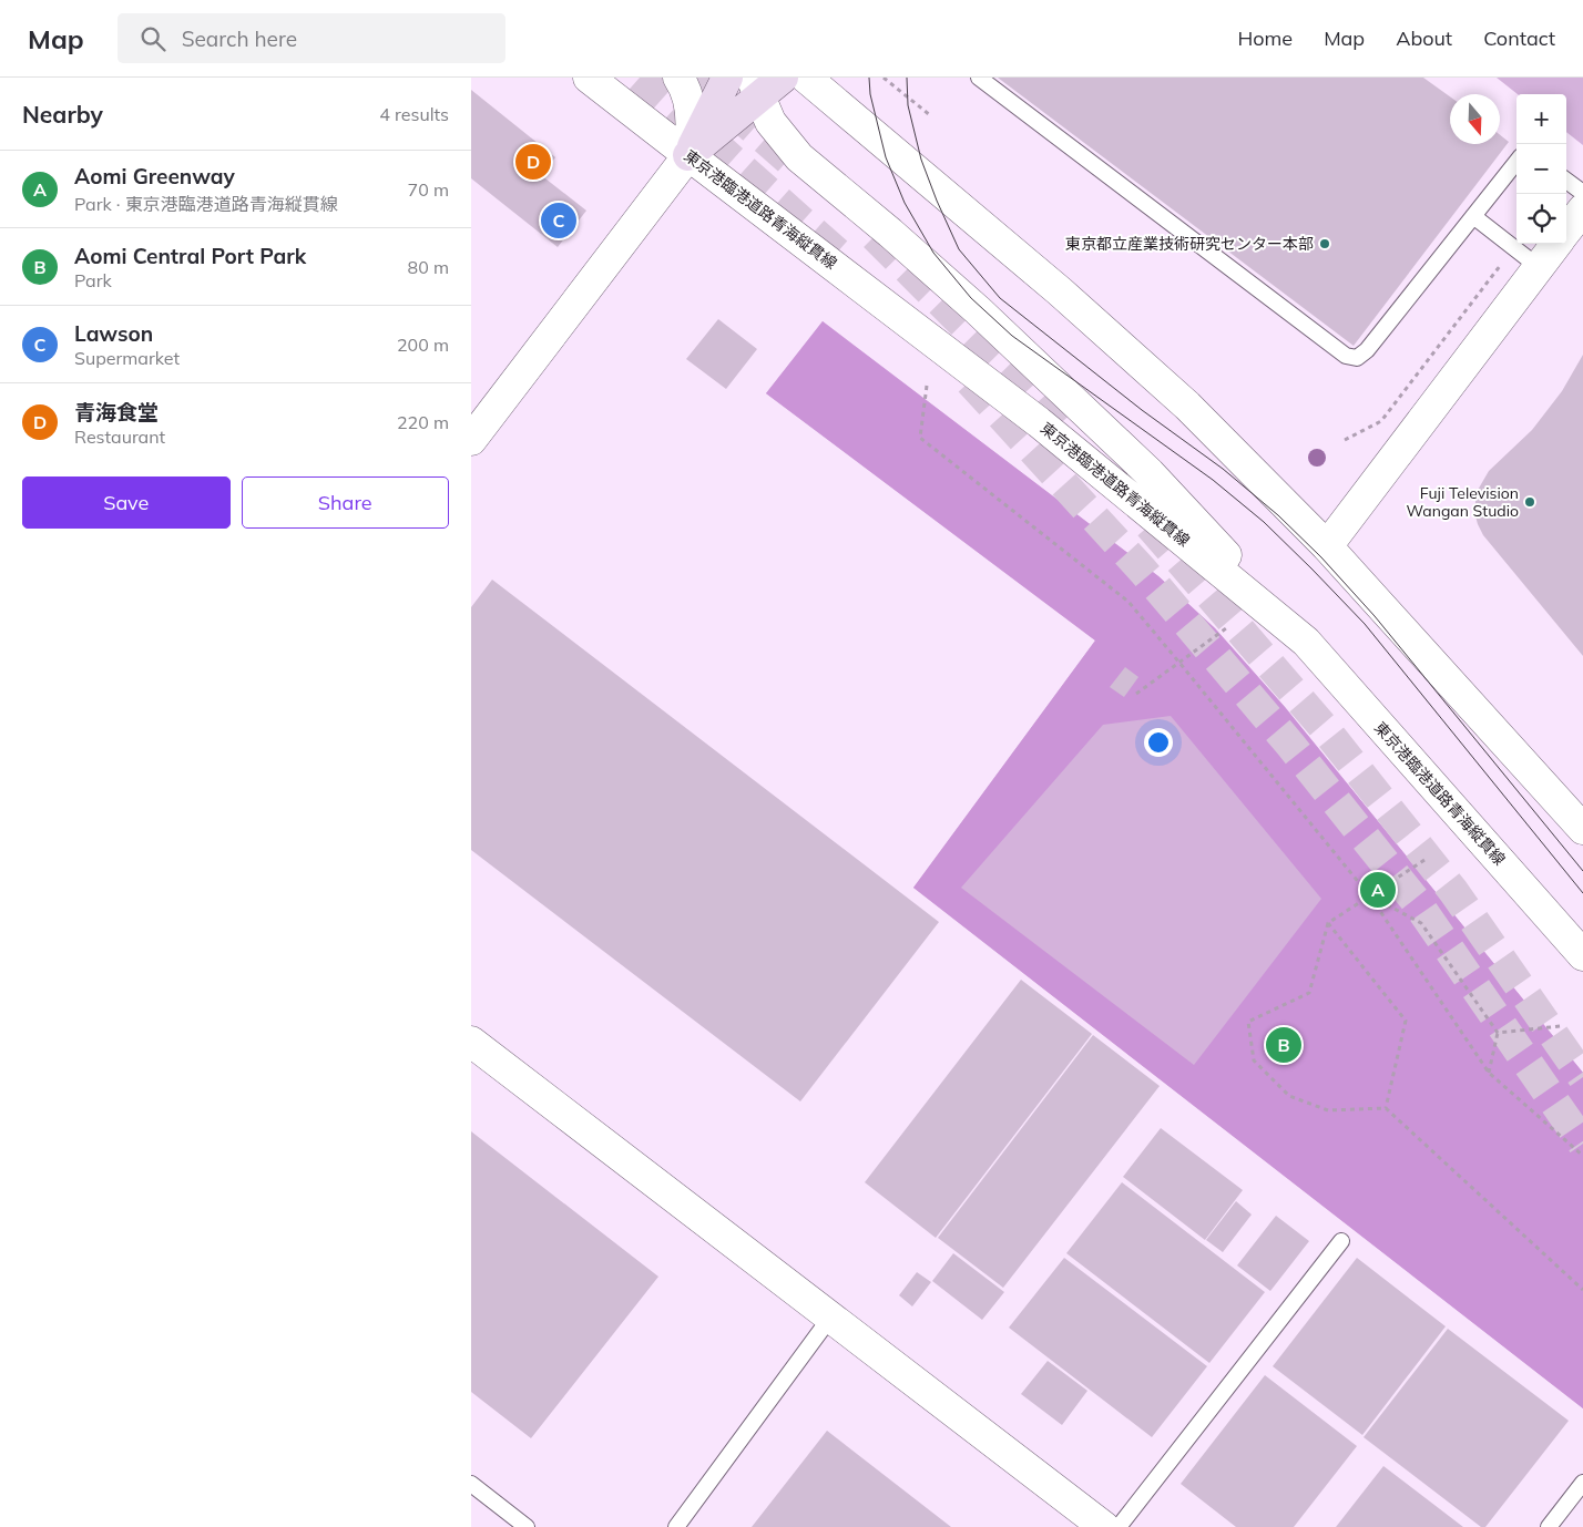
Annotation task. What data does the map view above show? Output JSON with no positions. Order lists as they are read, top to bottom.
{
  "streets": {
    "street": ["東京港臨港道路青海縦貫線"]
  },
  "places": ["東京都立産業技術研究センター本部", "Fuji Television Wangan Studio"],
  "north": "bottom",
  "page": {
    "header": "Map",
    "search": "Search here",
    "nav": [
      "Home",
      "Map",
      "About",
      "Contact"
    ],
    "heading": ["Nearby", "4 results"],
    "map_buttons": ["+", "−"],
    "pins": [
      "D",
      "C",
      "A",
      "B"
    ],
    "list": [
      {
        "mark": "A",
        "name": "Aomi Greenway",
        "note": "Park · 東京港臨港道路青海縦貫線",
        "value": "70 m"
      },
      {
        "mark": "B",
        "name": "Aomi Central Port Park",
        "note": "Park",
        "value": "80 m"
      },
      {
        "mark": "C",
        "name": "Lawson",
        "note": "Supermarket",
        "value": "200 m"
      },
      {
        "mark": "D",
        "name": "青海食堂",
        "note": "Restaurant",
        "value": "220 m"
      }
    ],
    "buttons": ["Save", "Share"]
  }
}
